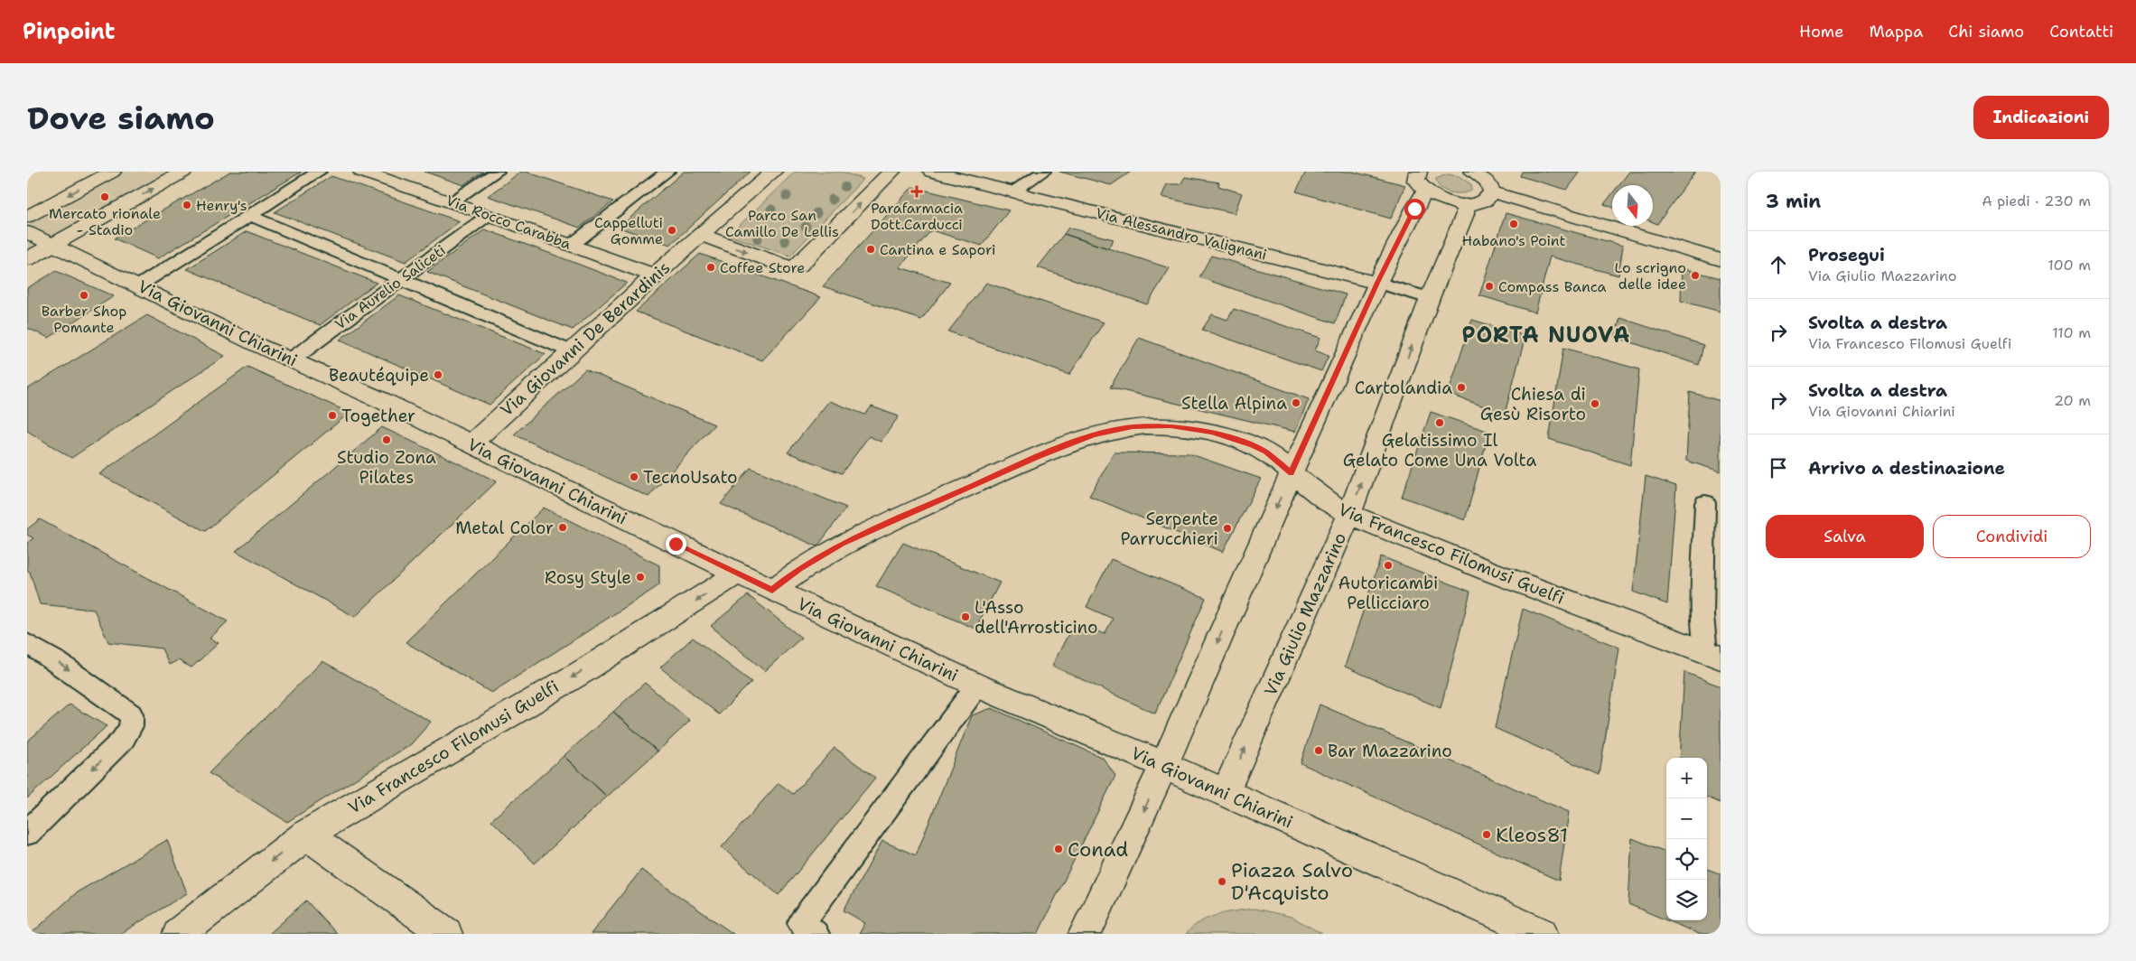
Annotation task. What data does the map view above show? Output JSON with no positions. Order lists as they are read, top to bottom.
{
  "streets": {
    "street": [
      "Via Rocco Carabba",
      "Via Alessandro Valignani",
      "Via Giovanni Chiarini",
      "Via Giovanni De Berardinis",
      "Via Francesco Filomusi Guelfi",
      "Via Giulio Mazzarino"
    ],
    "lane": ["Via Aurelio Saliceti"]
  },
  "crossings": [
    ["Via Rocco Carabba", "Via Aurelio Saliceti"],
    ["Via Rocco Carabba", "Via Giovanni De Berardinis"],
    ["Via Alessandro Valignani", "Via Giulio Mazzarino"],
    ["Via Aurelio Saliceti", "Via Giovanni Chiarini"],
    ["Via Giovanni Chiarini", "Via Giovanni De Berardinis"],
    ["Via Giovanni Chiarini", "Via Francesco Filomusi Guelfi"],
    ["Via Giovanni Chiarini", "Via Giulio Mazzarino"],
    ["Via Francesco Filomusi Guelfi", "Via Giulio Mazzarino"]
  ],
  "one_way": ["Via Francesco Filomusi Guelfi"],
  "districts": ["PORTA NUOVA"],
  "parks": ["Parco San Camillo De Lellis"],
  "places": {
    "health": ["Parafarmacia Dott.Carducci"],
    "other": [
      "Mercato rionale - Stadio",
      "Henry's",
      "Habano's Point",
      "Cappelluti Gomme",
      "Cantina e Sapori",
      "Coffee Store",
      "Lo scrigno delle idee",
      "Compass Banca",
      "Barber Shop Pomante",
      "Beautéquipe",
      "Cartolandia",
      "Stella Alpina",
      "Chiesa di Gesù Risorto",
      "Together",
      "Gelatissimo Il Gelato Come Una Volta",
      "Studio Zona Pilates",
      "TecnoUsato",
      "Metal Color",
      "Serpente Parrucchieri",
      "Autoricambi Pellicciaro",
      "Rosy Style",
      "L'Asso dell'Arrosticino",
      "Bar Mazzarino",
      "Kleos81",
      "Conad",
      "Piazza Salvo D'Acquisto"
    ]
  },
  "north": "bottom",
  "page": {
    "header": "Pinpoint",
    "nav": [
      "Home",
      "Mappa",
      "Chi siamo",
      "Contatti"
    ],
    "buttons": [
      "Indicazioni",
      ["Salva", "Condividi"]
    ],
    "title": "Dove siamo",
    "heading": ["3 min", "A piedi · 230 m"],
    "list": [
      ["Prosegui", "Via Giulio Mazzarino", "100 m"],
      ["Svolta a destra", "Via Francesco Filomusi Guelfi", "110 m"],
      ["Svolta a destra", "Via Giovanni Chiarini", "20 m"],
      "Arrivo a destinazione"
    ],
    "map_buttons": ["+", "−"]
  }
}
